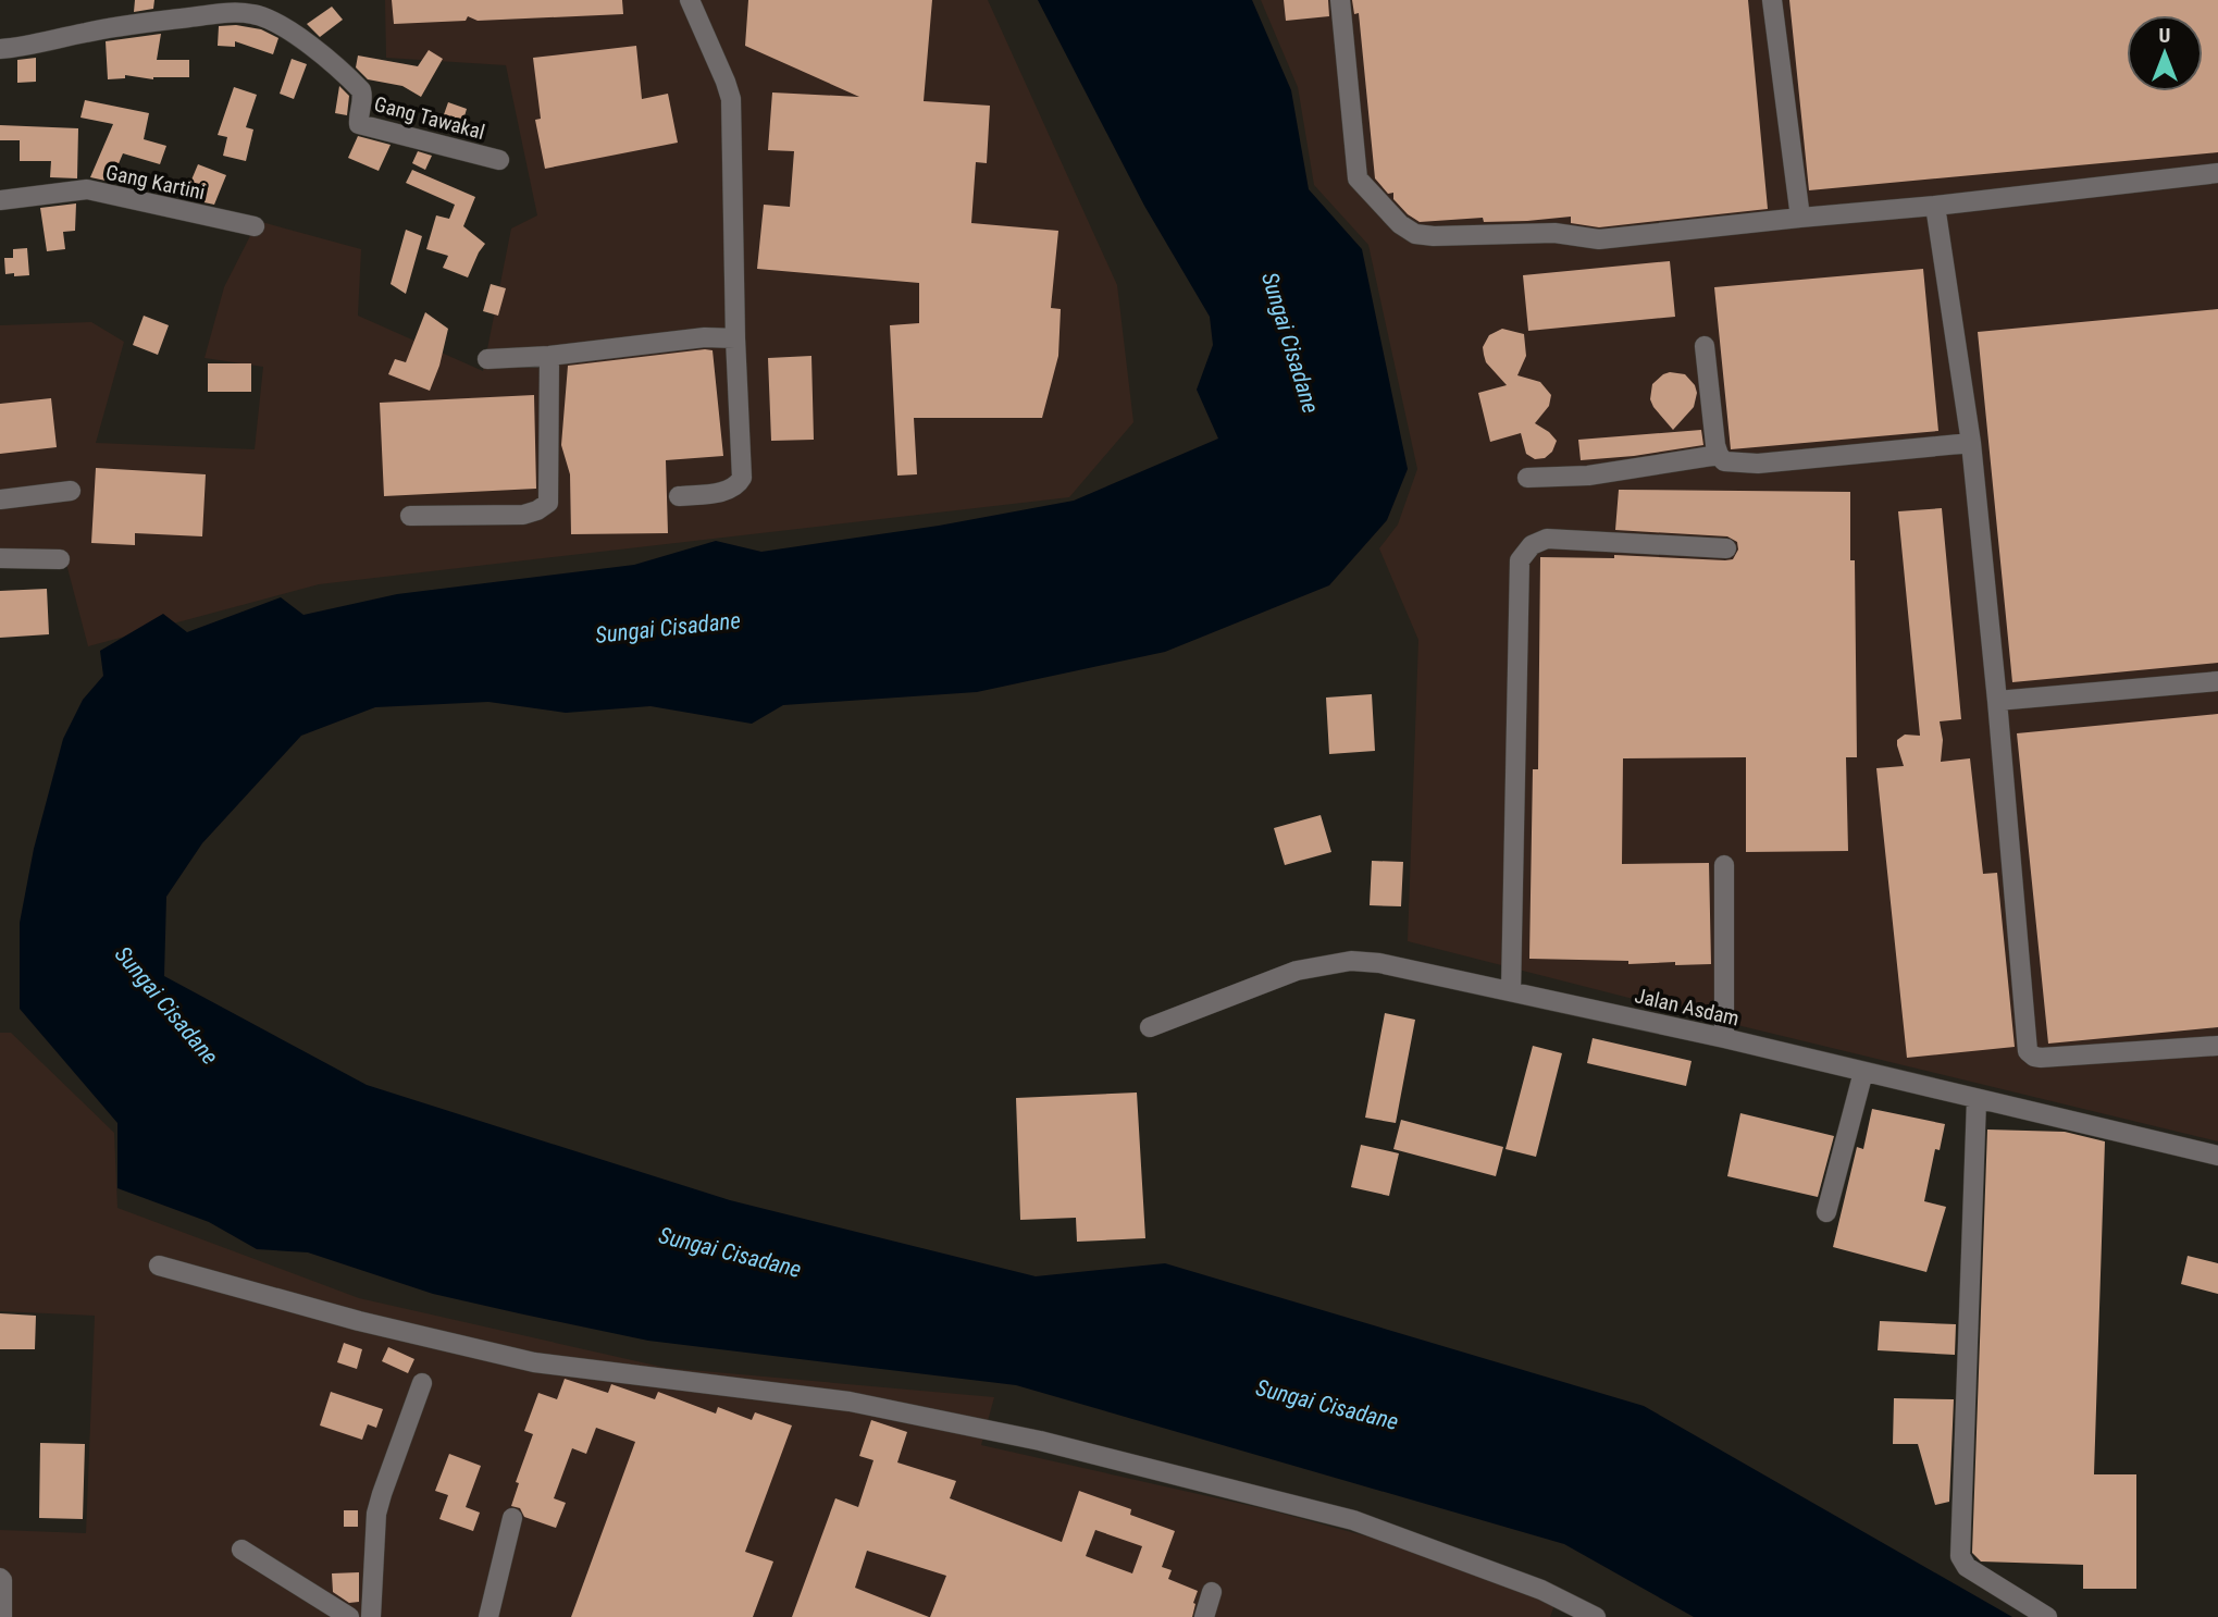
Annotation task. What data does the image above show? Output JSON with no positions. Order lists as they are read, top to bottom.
{
  "streets": {
    "street": ["Gang Tawakal", "Gang Kartini", "Jalan Asdam"]
  },
  "water": ["Sungai Cisadane"],
  "north": "top"
}
